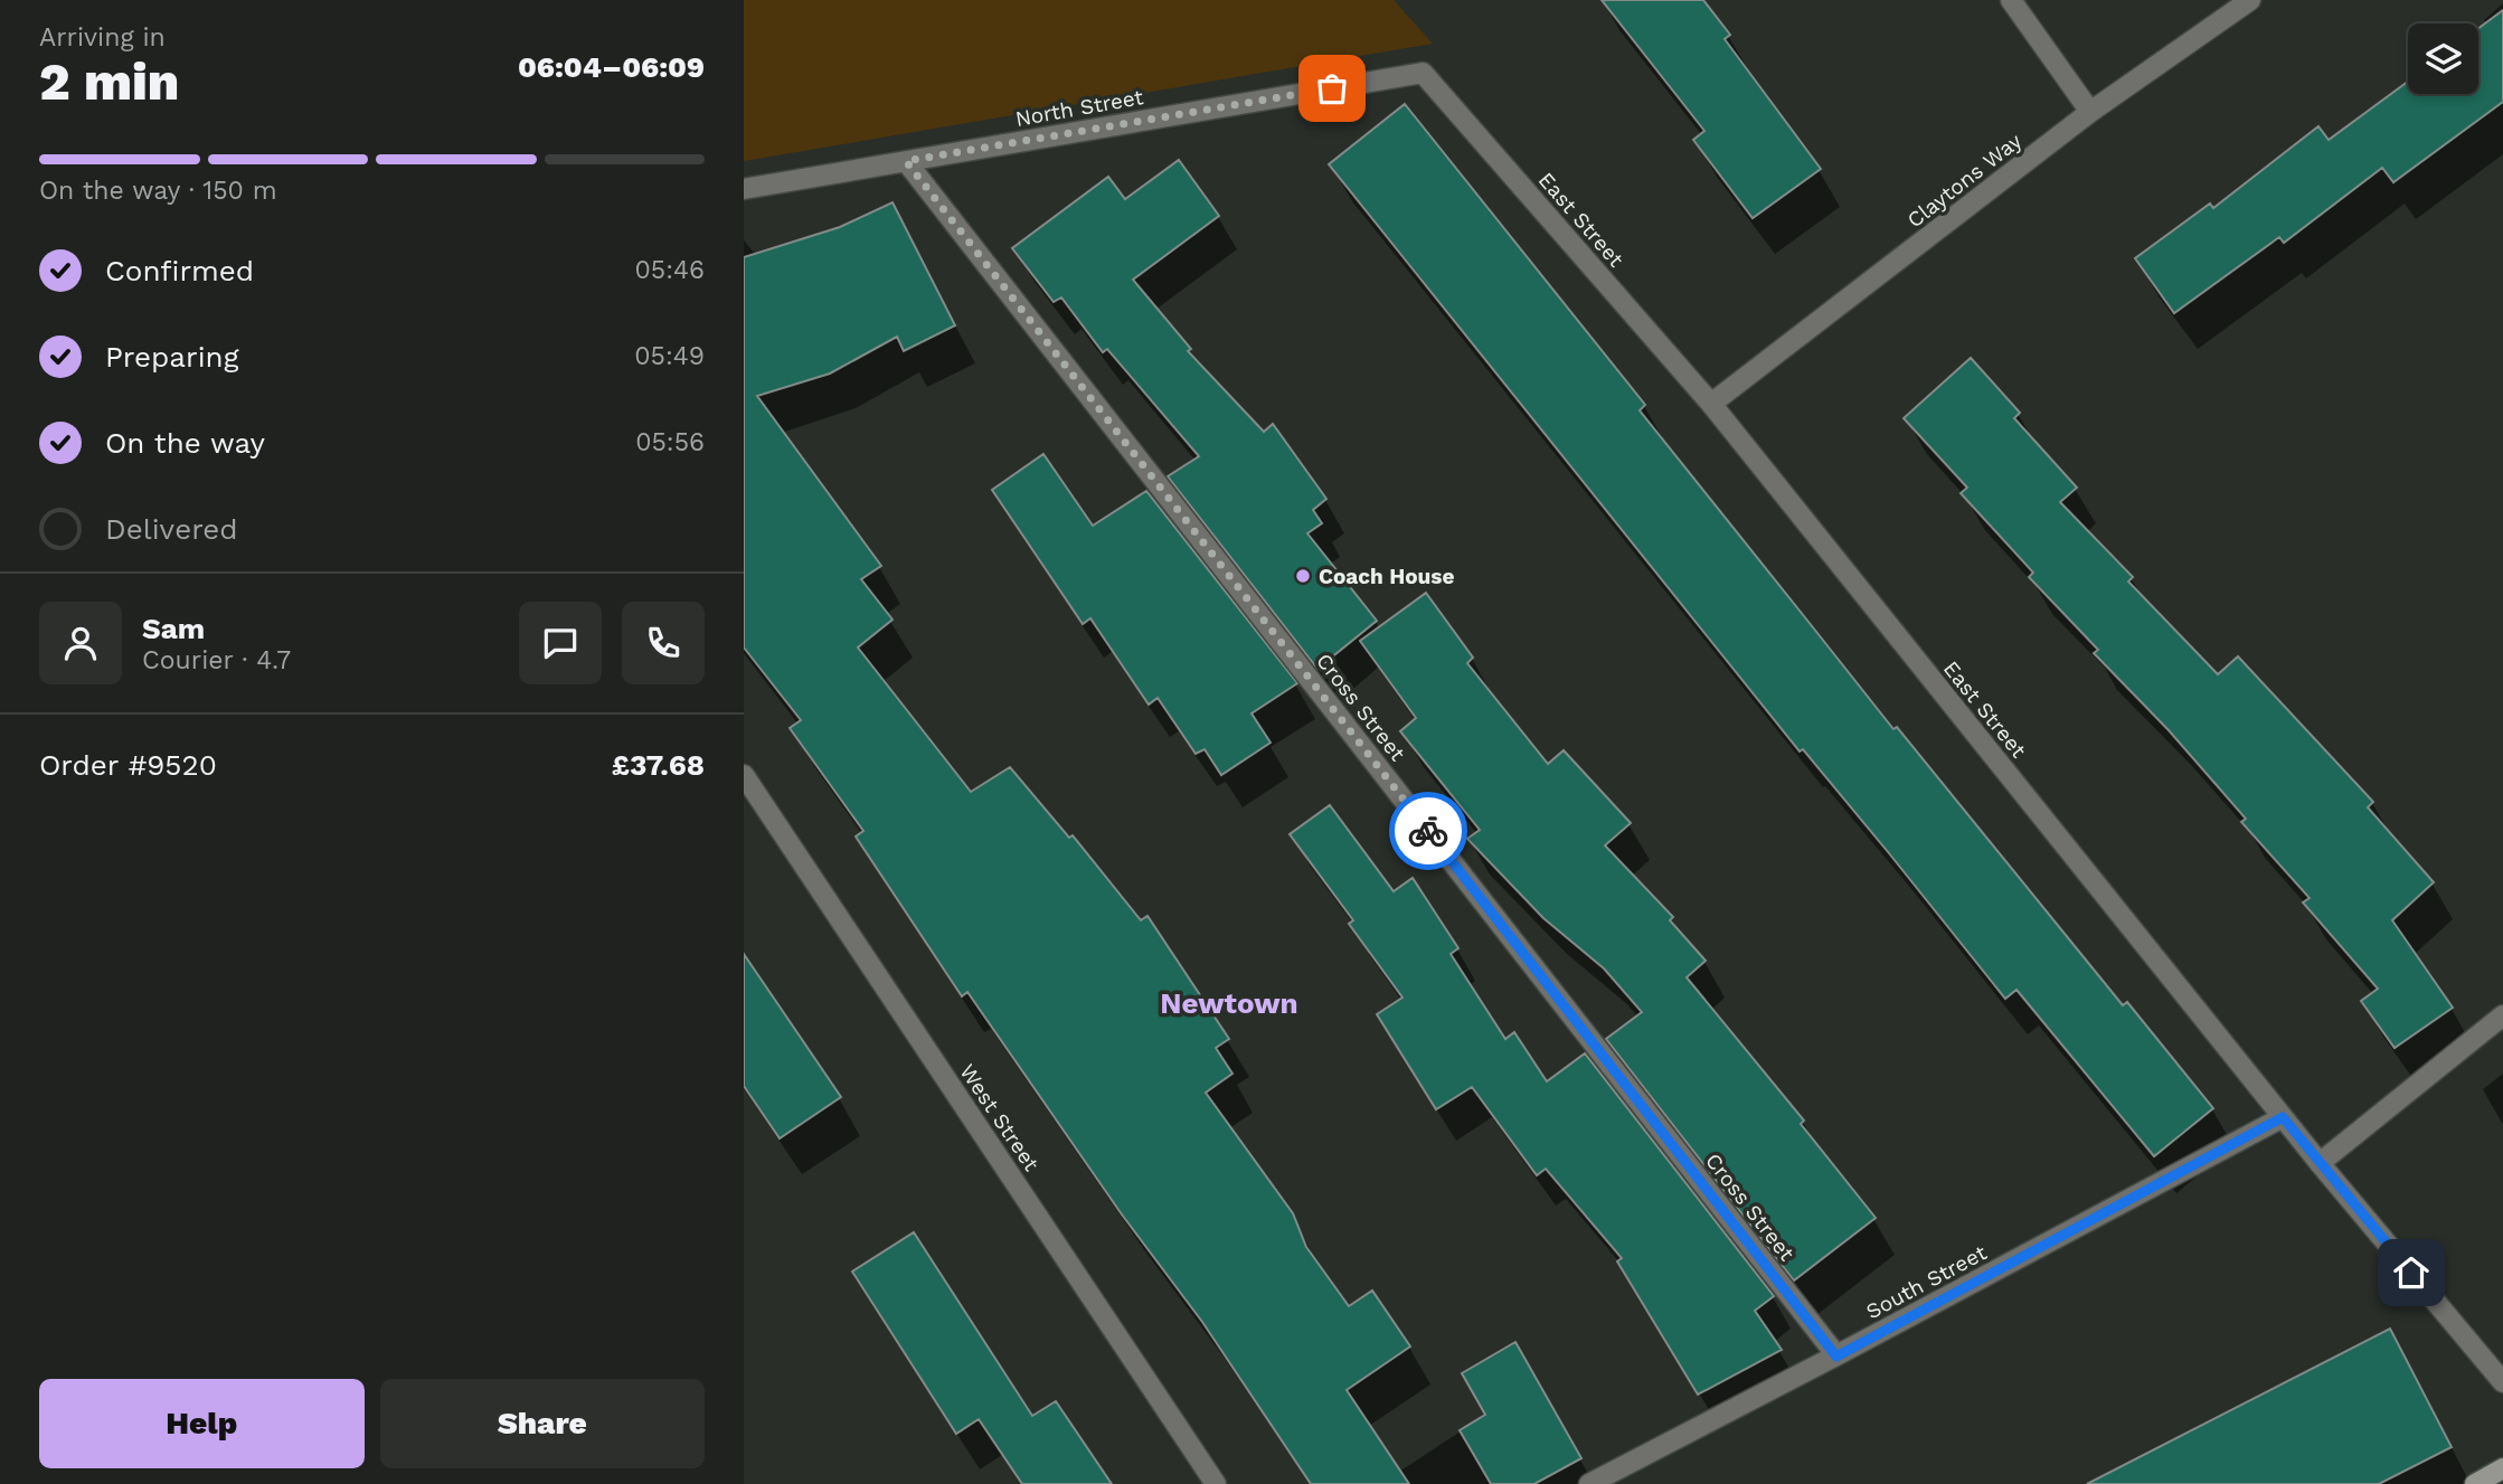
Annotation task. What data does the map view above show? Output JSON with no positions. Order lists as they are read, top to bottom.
{
  "streets": {
    "street": [
      "North Street",
      "Claytons Way",
      "East Street",
      "Cross Street",
      "West Street",
      "South Street"
    ]
  },
  "crossings": [
    ["North Street", "East Street"],
    ["North Street", "Cross Street"],
    ["Claytons Way", "East Street"],
    ["East Street", "South Street"],
    ["Cross Street", "South Street"]
  ],
  "districts": ["Newtown"],
  "places": ["Coach House"],
  "page": {
    "heading": ["2 min", "Arriving in", "06:04–06:09"],
    "panel": [
      "Sam",
      "Courier · 4.7",
      "Order #9520",
      "£37.68"
    ],
    "bar": "On the way · 150 m",
    "list": [
      ["Confirmed", "05:46"],
      ["Preparing", "05:49"],
      ["On the way", "05:56"],
      "Delivered"
    ],
    "buttons": ["Help", "Share"]
  }
}
